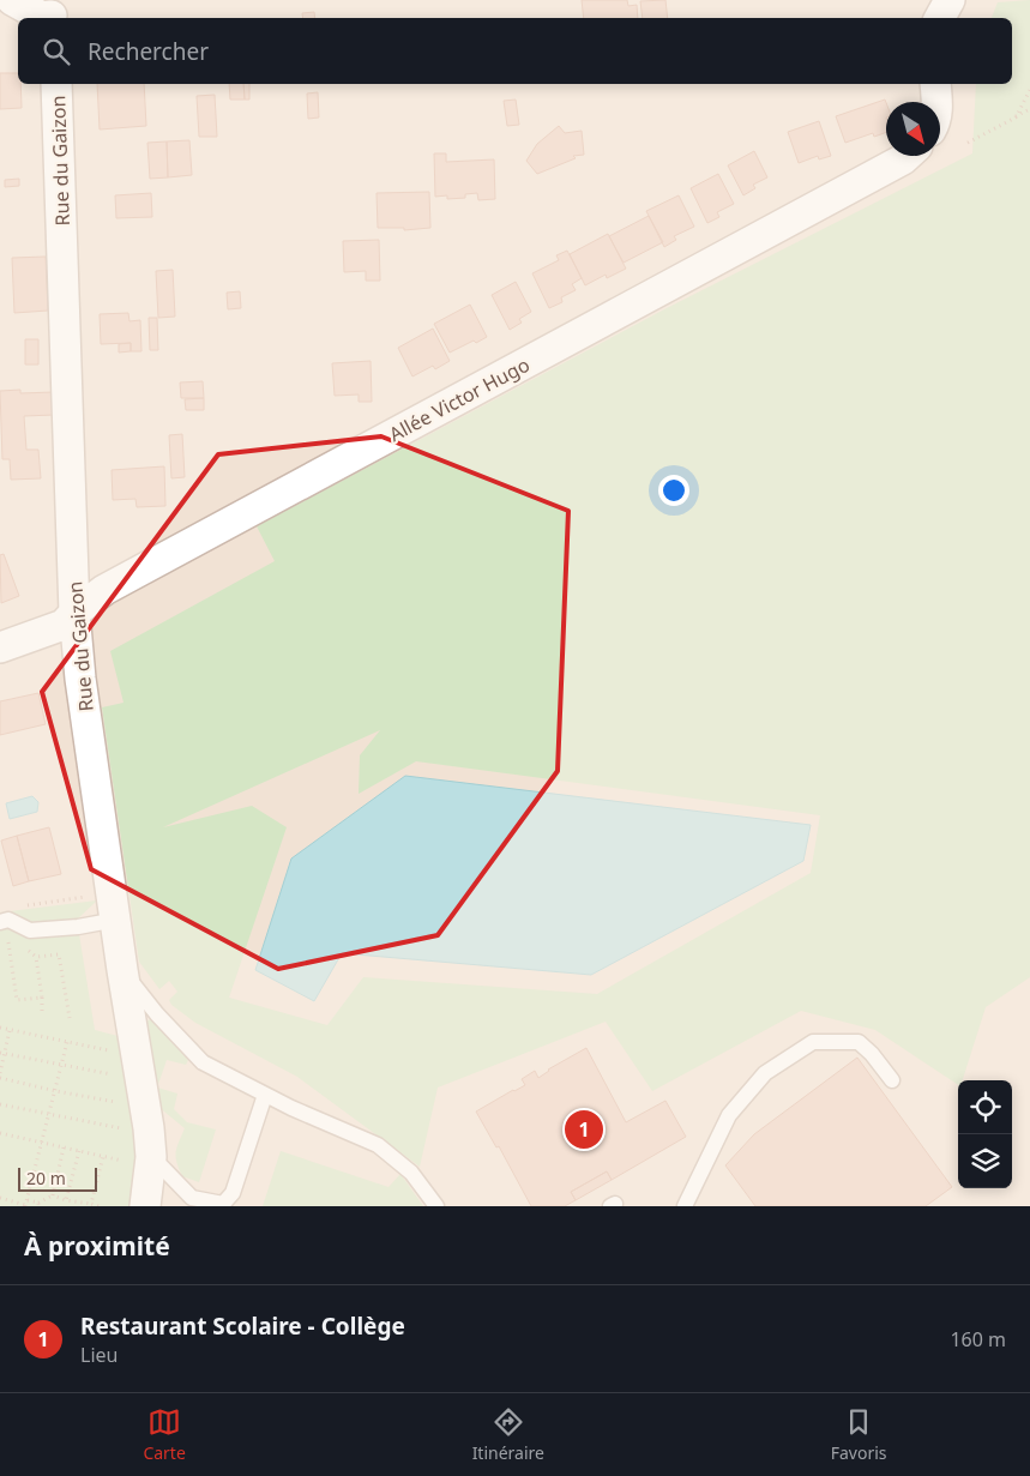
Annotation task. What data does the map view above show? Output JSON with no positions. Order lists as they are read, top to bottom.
{
  "streets": {
    "street": ["Rue du Gaizon", "Allée Victor Hugo"]
  },
  "crossings": [
    ["Rue du Gaizon", "Allée Victor Hugo"]
  ],
  "scale_bar": "20 m",
  "north": "bottom right",
  "page": {
    "search": "Rechercher",
    "pins": "1",
    "scale": "20 m",
    "heading": "À proximité",
    "list": [
      {
        "mark": "1",
        "name": "Restaurant Scolaire - Collège",
        "note": "Lieu",
        "value": "160 m"
      }
    ],
    "nav": ["Carte", "Itinéraire", "Favoris"]
  }
}
